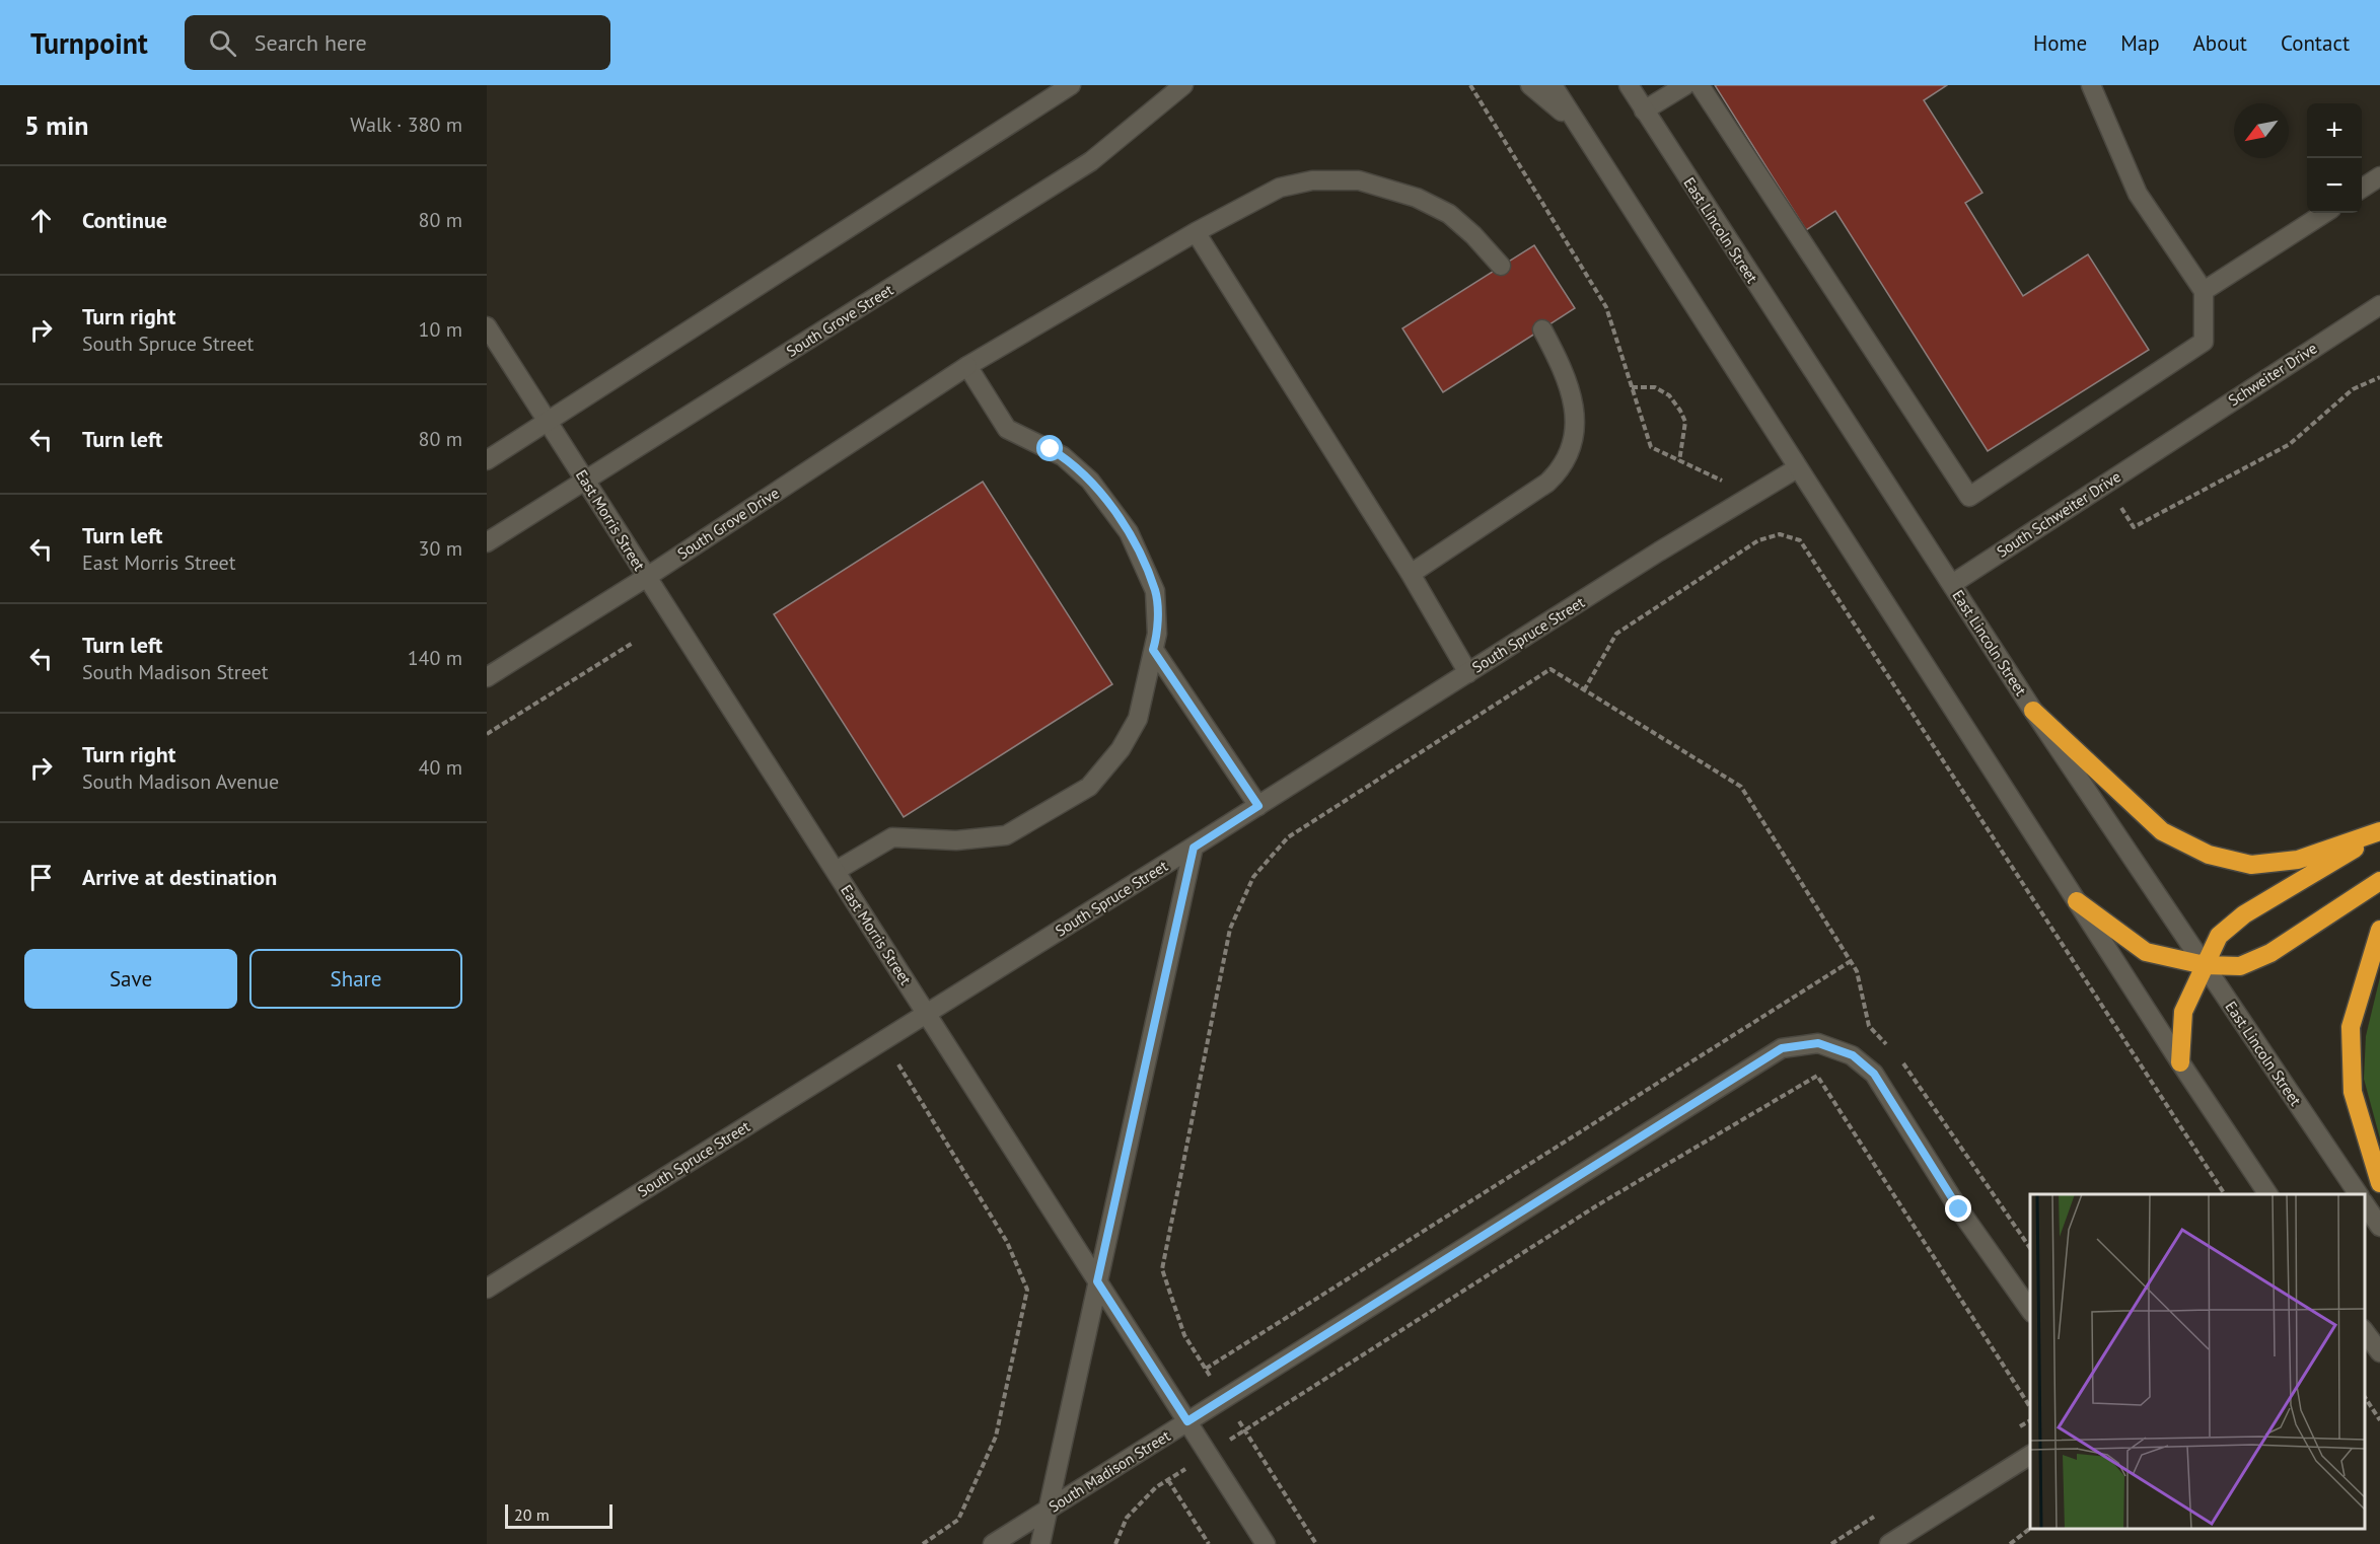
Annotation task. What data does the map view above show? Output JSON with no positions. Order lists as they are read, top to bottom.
{
  "streets": {
    "street": [
      "East Lincoln Street",
      "South Grove Street",
      "Schweiter Drive",
      "South Schweiter Drive",
      "East Morris Street",
      "South Grove Drive",
      "South Spruce Street",
      "South Madison Street"
    ]
  },
  "crossings": [
    ["East Lincoln Street", "South Schweiter Drive"],
    ["South Grove Street", "East Morris Street"],
    ["Schweiter Drive", "South Schweiter Drive"],
    ["East Morris Street", "South Grove Drive"],
    ["East Morris Street", "South Spruce Street"],
    ["East Morris Street", "South Madison Street"]
  ],
  "scale_bar": "20 m",
  "north": "bottom left",
  "page": {
    "header": "Turnpoint",
    "search": "Search here",
    "nav": [
      "Home",
      "Map",
      "About",
      "Contact"
    ],
    "heading": ["5 min", "Walk · 380 m"],
    "map_buttons": ["+", "−"],
    "list": [
      ["Continue", "80 m"],
      ["Turn right", "South Spruce Street", "10 m"],
      ["Turn left", "80 m"],
      ["Turn left", "East Morris Street", "30 m"],
      ["Turn left", "South Madison Street", "140 m"],
      ["Turn right", "South Madison Avenue", "40 m"],
      "Arrive at destination"
    ],
    "buttons": ["Save", "Share"],
    "scale": "20 m"
  }
}
